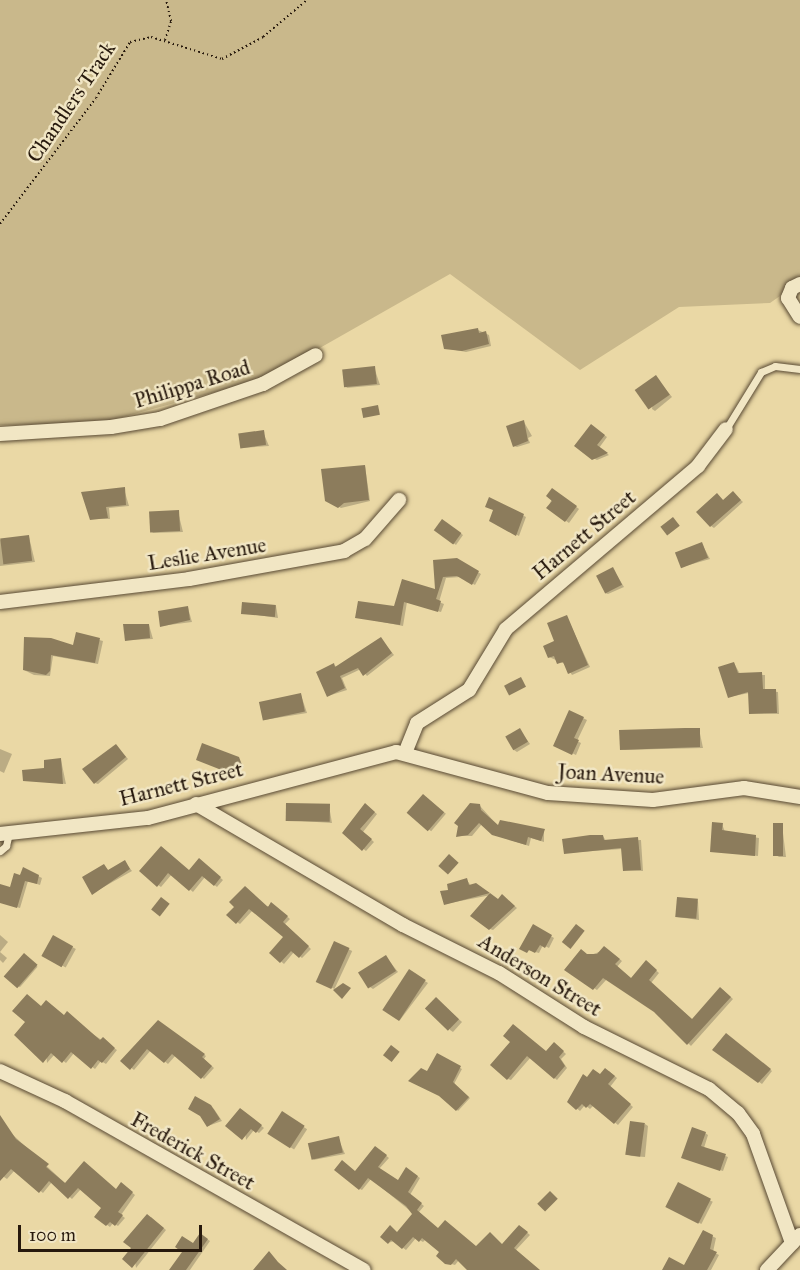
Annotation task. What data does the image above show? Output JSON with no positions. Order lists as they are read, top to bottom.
{
  "streets": {
    "street": [
      "Philippa Road",
      "Harnett Street",
      "Leslie Avenue",
      "Joan Avenue",
      "Anderson Street",
      "Frederick Street"
    ],
    "path": ["Chandlers Track"]
  },
  "crossings": [
    ["Harnett Street", "Joan Avenue"],
    ["Harnett Street", "Anderson Street"]
  ],
  "scale_bar": "100 m"
}
